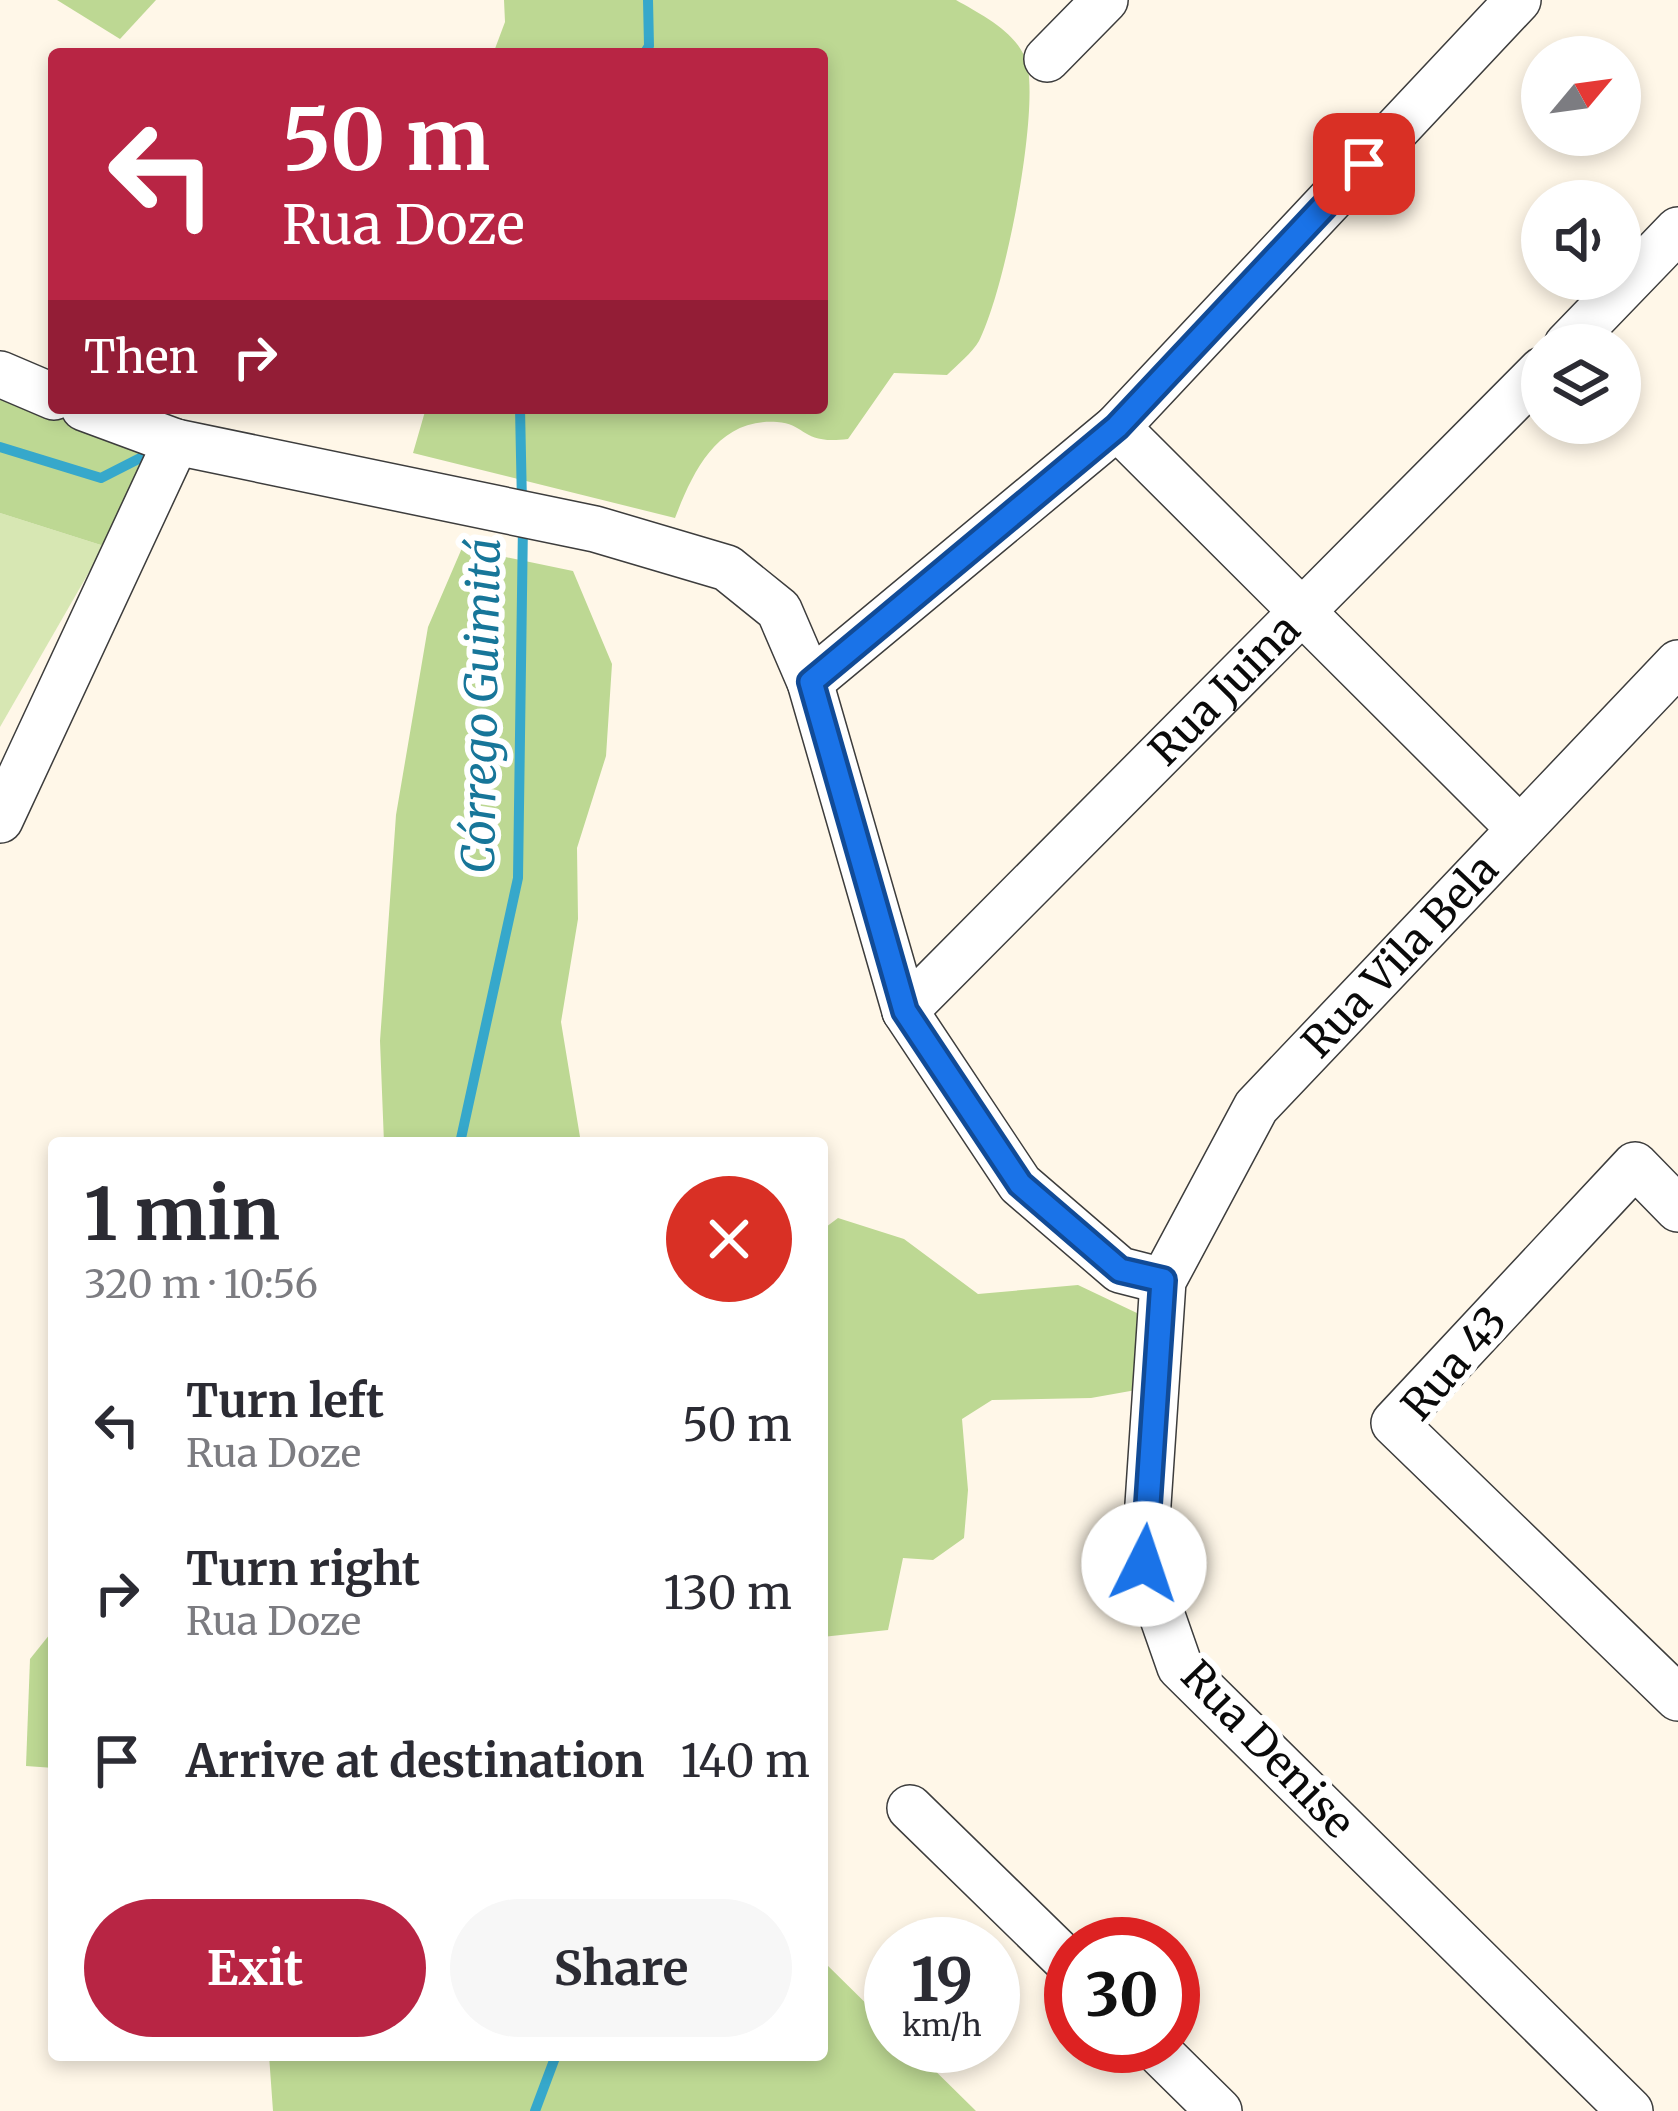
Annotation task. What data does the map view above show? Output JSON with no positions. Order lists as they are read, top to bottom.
{
  "streets": {
    "street": [
      "Rua Juina",
      "Rua Vila Bela",
      "Rua 43",
      "Rua Denise"
    ]
  },
  "crossings": [
    ["Rua Vila Bela", "Rua Denise"]
  ],
  "water": ["Córrego Guimitá"],
  "north": "top right",
  "page": {
    "turn": ["50 m", "Rua Doze"],
    "then": "Then",
    "heading": ["1 min", "320 m · 10:56"],
    "list": [
      {
        "name": "Turn left",
        "note": "Rua Doze",
        "value": "50 m"
      },
      {
        "name": "Turn right",
        "note": "Rua Doze",
        "value": "130 m"
      },
      {
        "name": "Arrive at destination",
        "value": "140 m"
      }
    ],
    "buttons": ["Exit", "Share"],
    "speed": "19 km/h",
    "limit": "30"
  }
}
